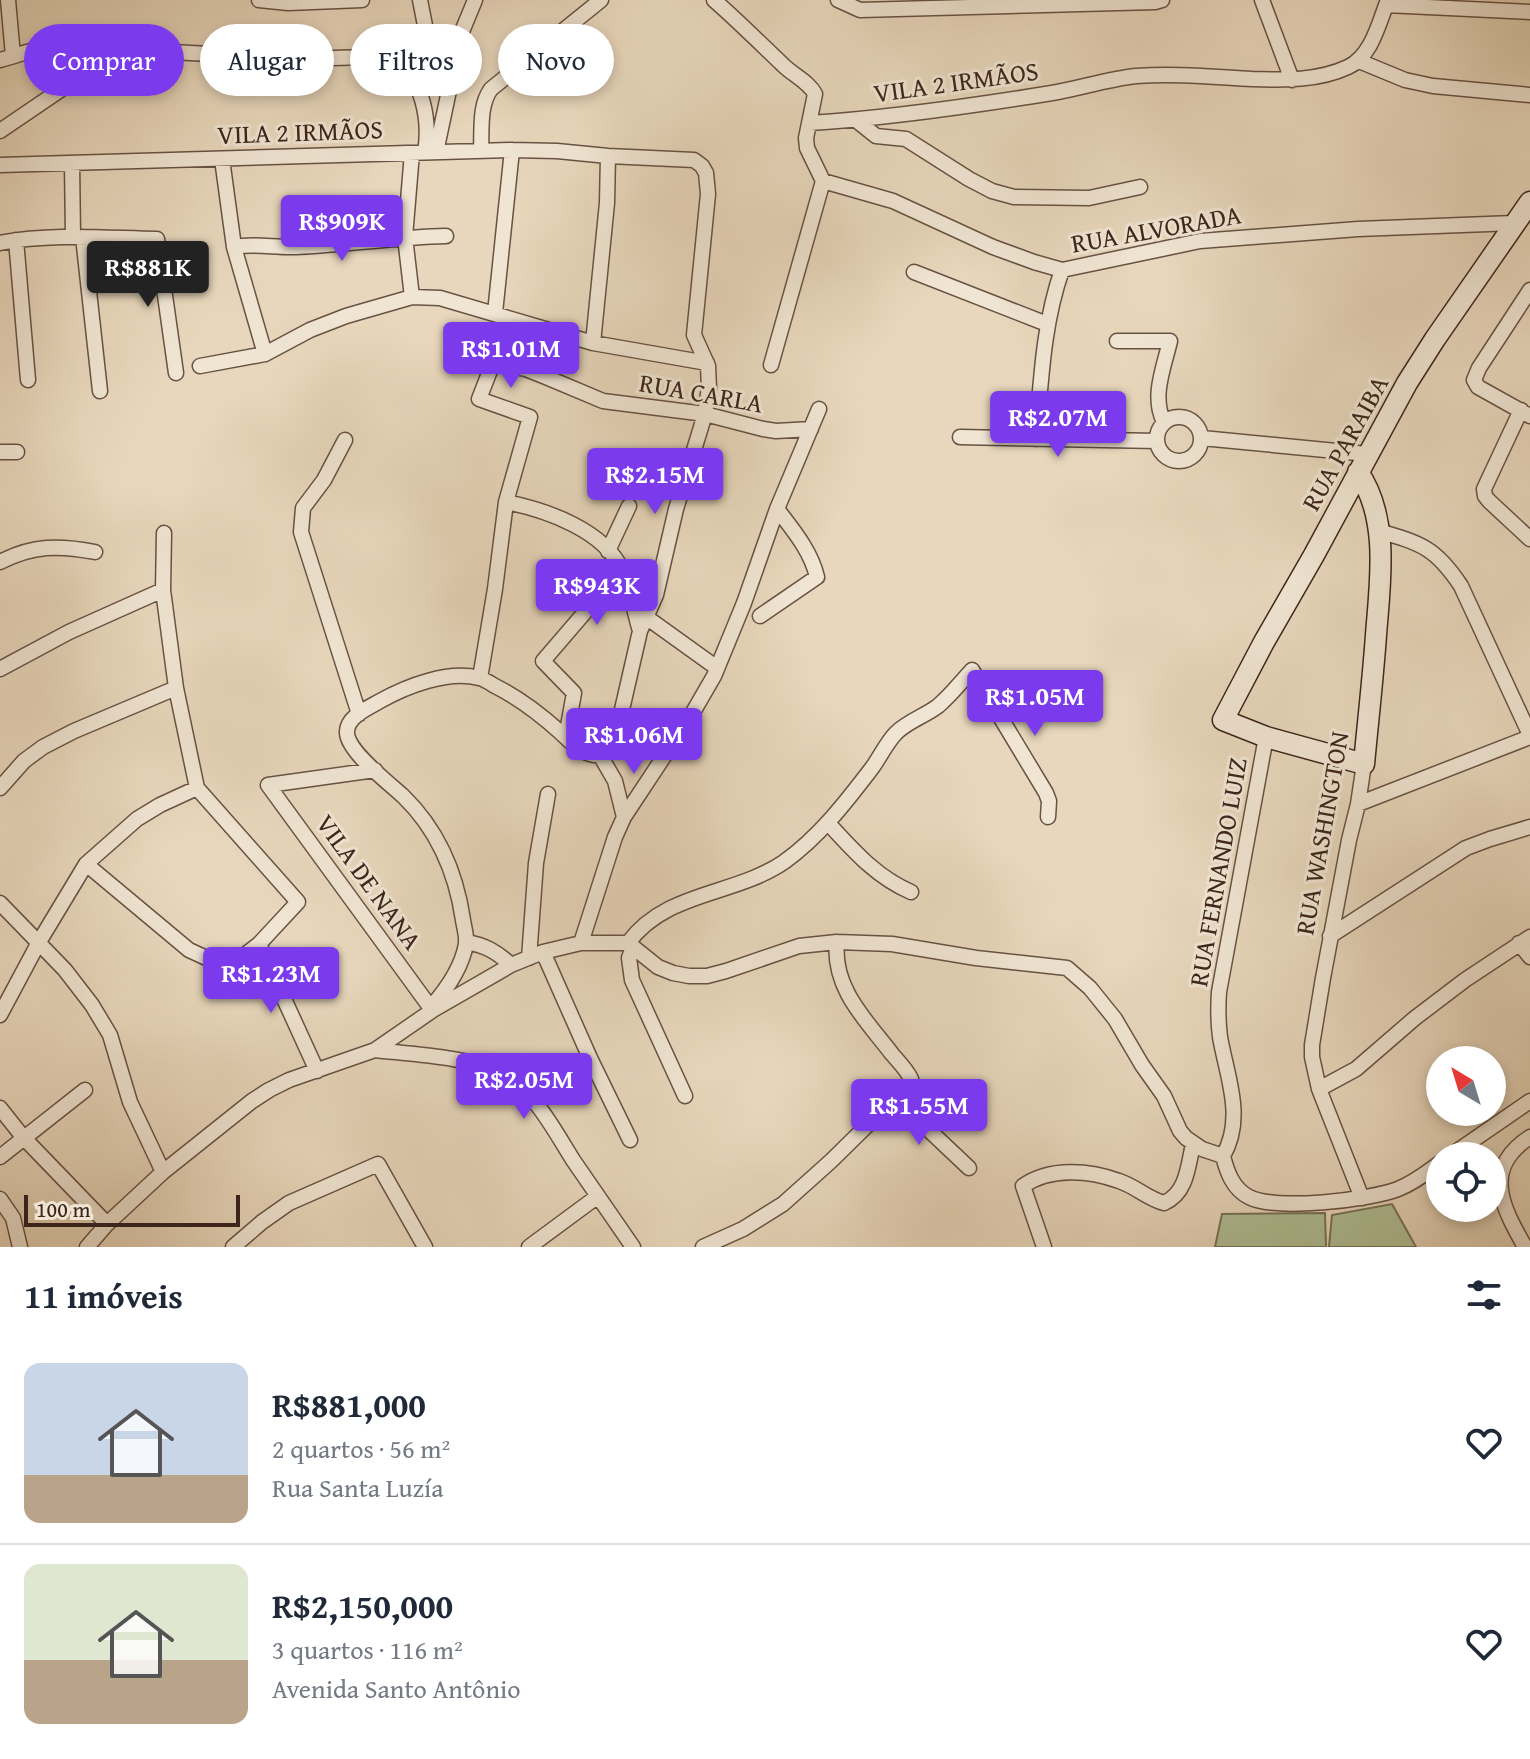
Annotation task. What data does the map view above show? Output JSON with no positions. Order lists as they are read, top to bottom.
{
  "streets": {
    "street": [
      "VILA 2 IRMÃOS",
      "RUA ALVORADA",
      "RUA CARLA",
      "RUA PARAIBA",
      "RUA WASHINGTON",
      "RUA FERNANDO LUIZ",
      "VILA DE NANA"
    ]
  },
  "crossings": [
    ["RUA ALVORADA", "RUA PARAIBA"],
    ["RUA PARAIBA", "RUA WASHINGTON"],
    ["RUA PARAIBA", "RUA FERNANDO LUIZ"]
  ],
  "scale_bar": "100 m",
  "north": "top left",
  "page": {
    "chip": [
      "Comprar",
      "Alugar",
      "Filtros",
      "Novo"
    ],
    "price": [
      "R$909K",
      "R$881K",
      "R$1.01M",
      "R$2.07M",
      "R$2.15M",
      "R$943K",
      "R$1.05M",
      "R$1.06M",
      "R$1.23M",
      "R$2.05M",
      "R$1.55M"
    ],
    "scale": "100 m",
    "heading": "11 imóveis",
    "list": [
      {
        "name": "R$881,000",
        "note": "2 quartos · 56 m² · Rua Santa Luzía"
      },
      {
        "name": "R$2,150,000",
        "note": "3 quartos · 116 m² · Avenida Santo Antônio"
      }
    ]
  }
}
